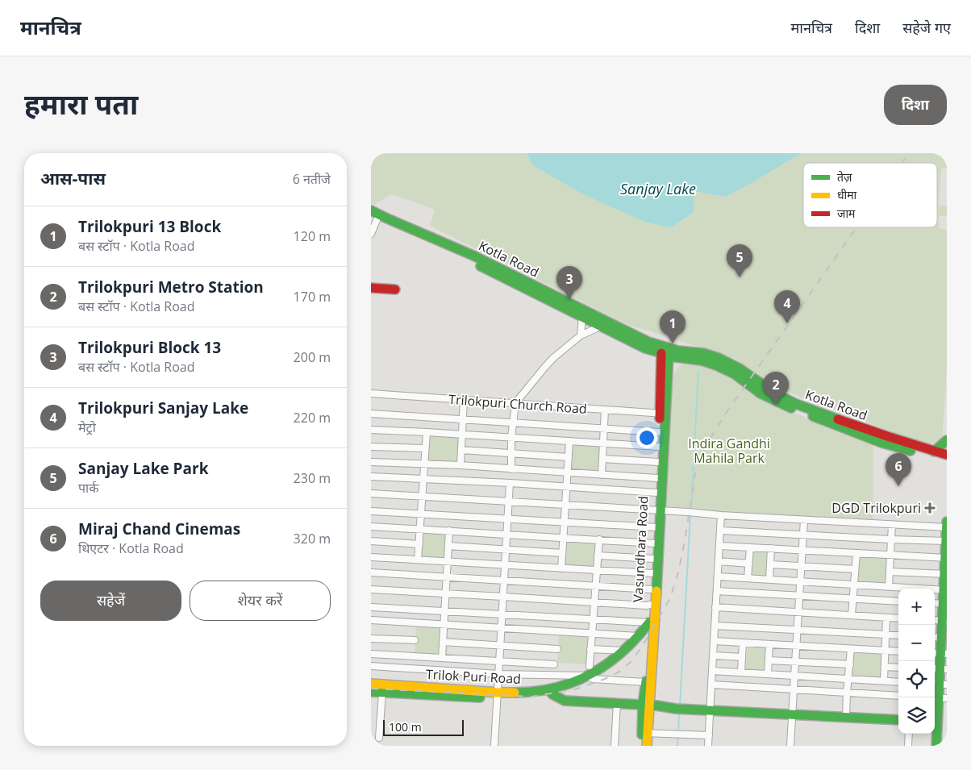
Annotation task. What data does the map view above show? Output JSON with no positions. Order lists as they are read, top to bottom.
{
  "streets": {
    "street": [
      "Kotla Road",
      "Trilokpuri Church Road",
      "Vasundhara Road",
      "Trilok Puri Road"
    ]
  },
  "crossings": [
    ["Kotla Road", "Vasundhara Road"],
    ["Trilokpuri Church Road", "Vasundhara Road"],
    ["Vasundhara Road", "Trilok Puri Road"]
  ],
  "water": ["Sanjay Lake"],
  "parks": ["Indira Gandhi Mahila Park"],
  "places": {
    "health": ["DGD Trilokpuri"]
  },
  "legend": ["तेज़", "धीमा", "जाम"],
  "scale_bar": "100 m",
  "page": {
    "header": "मानचित्र",
    "nav": ["मानचित्र", "दिशा", "सहेजे गए"],
    "title": "हमारा पता",
    "buttons": [
      "दिशा",
      ["सहेजें", "शेयर करें"]
    ],
    "heading": ["आस-पास", "6 नतीजे"],
    "list": [
      {
        "mark": "1",
        "name": "Trilokpuri 13 Block",
        "note": "बस स्टॉप · Kotla Road",
        "value": "120 m"
      },
      {
        "mark": "2",
        "name": "Trilokpuri Metro Station",
        "note": "बस स्टॉप · Kotla Road",
        "value": "170 m"
      },
      {
        "mark": "3",
        "name": "Trilokpuri Block 13",
        "note": "बस स्टॉप · Kotla Road",
        "value": "200 m"
      },
      {
        "mark": "4",
        "name": "Trilokpuri Sanjay Lake",
        "note": "मेट्रो",
        "value": "220 m"
      },
      {
        "mark": "5",
        "name": "Sanjay Lake Park",
        "note": "पार्क",
        "value": "230 m"
      },
      {
        "mark": "6",
        "name": "Miraj Chand Cinemas",
        "note": "थिएटर · Kotla Road",
        "value": "320 m"
      }
    ],
    "pins": [
      "5",
      "3",
      "4",
      "1",
      "2",
      "6"
    ],
    "map_buttons": ["+", "−"],
    "scale": "100 m"
  }
}
